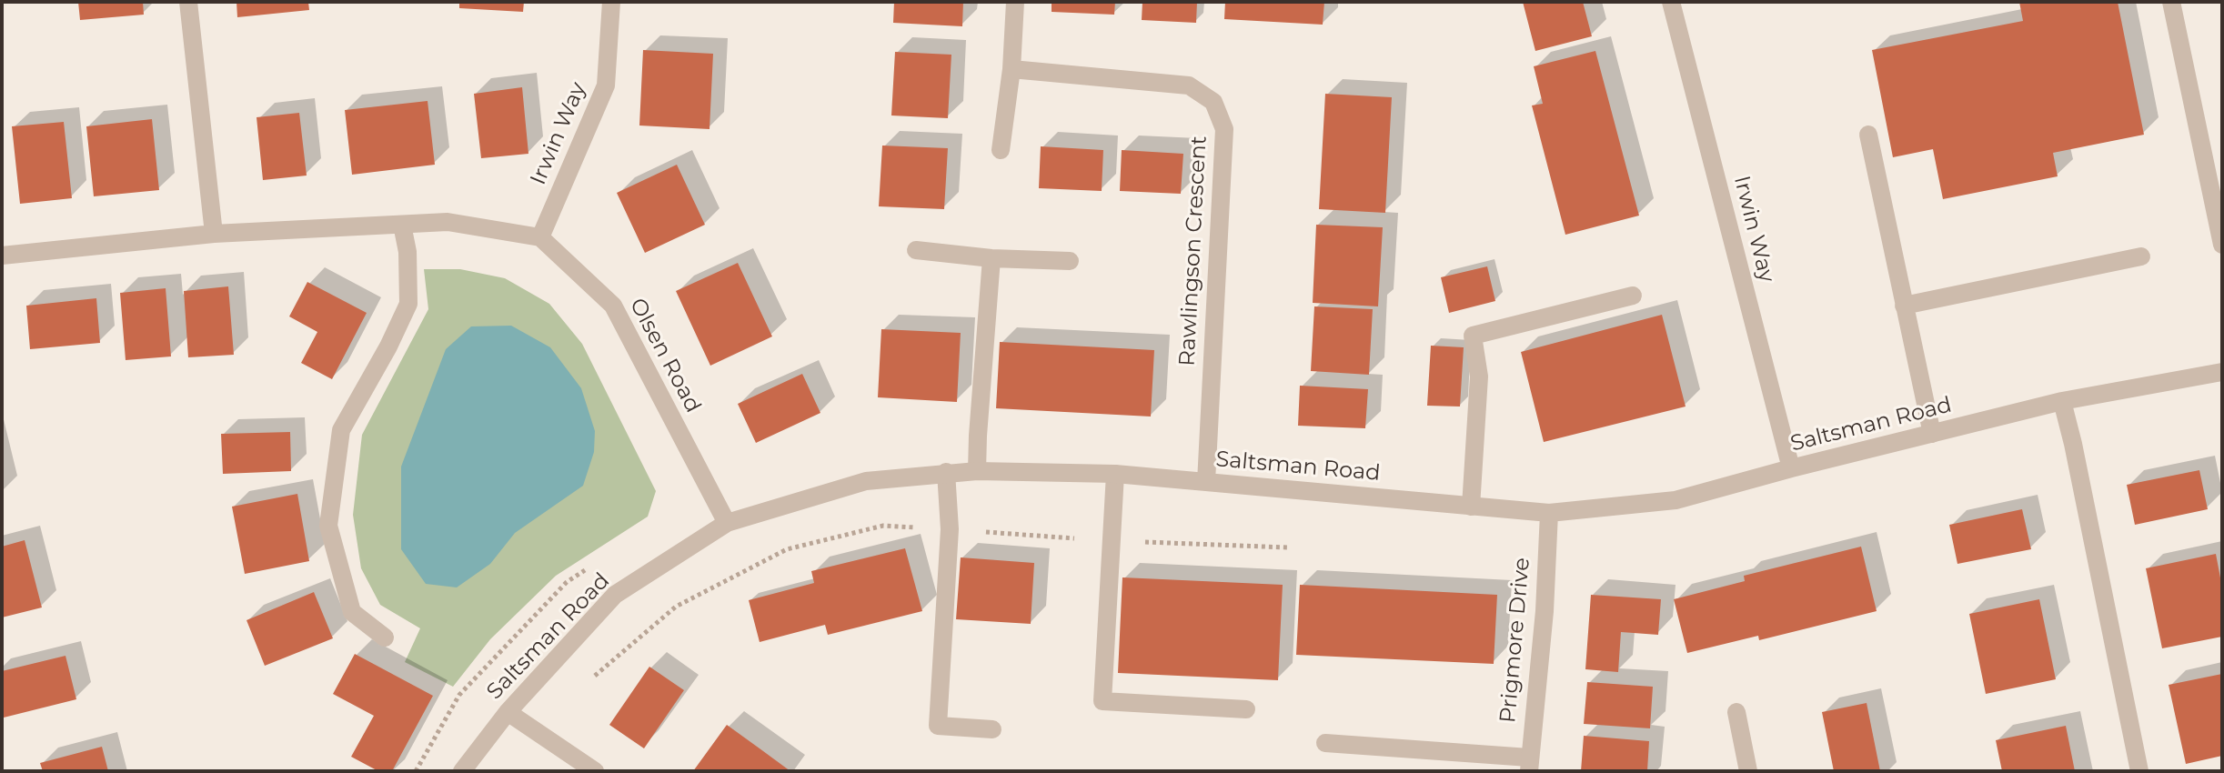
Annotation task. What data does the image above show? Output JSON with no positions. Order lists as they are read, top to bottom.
{
  "streets": {
    "street": [
      "Irwin Way",
      "Rawlingson Crescent",
      "Olsen Road",
      "Saltsman Road",
      "Prigmore Drive"
    ]
  },
  "crossings": [
    ["Irwin Way", "Olsen Road"],
    ["Irwin Way", "Saltsman Road"],
    ["Rawlingson Crescent", "Saltsman Road"],
    ["Olsen Road", "Saltsman Road"],
    ["Saltsman Road", "Prigmore Drive"]
  ]
}
